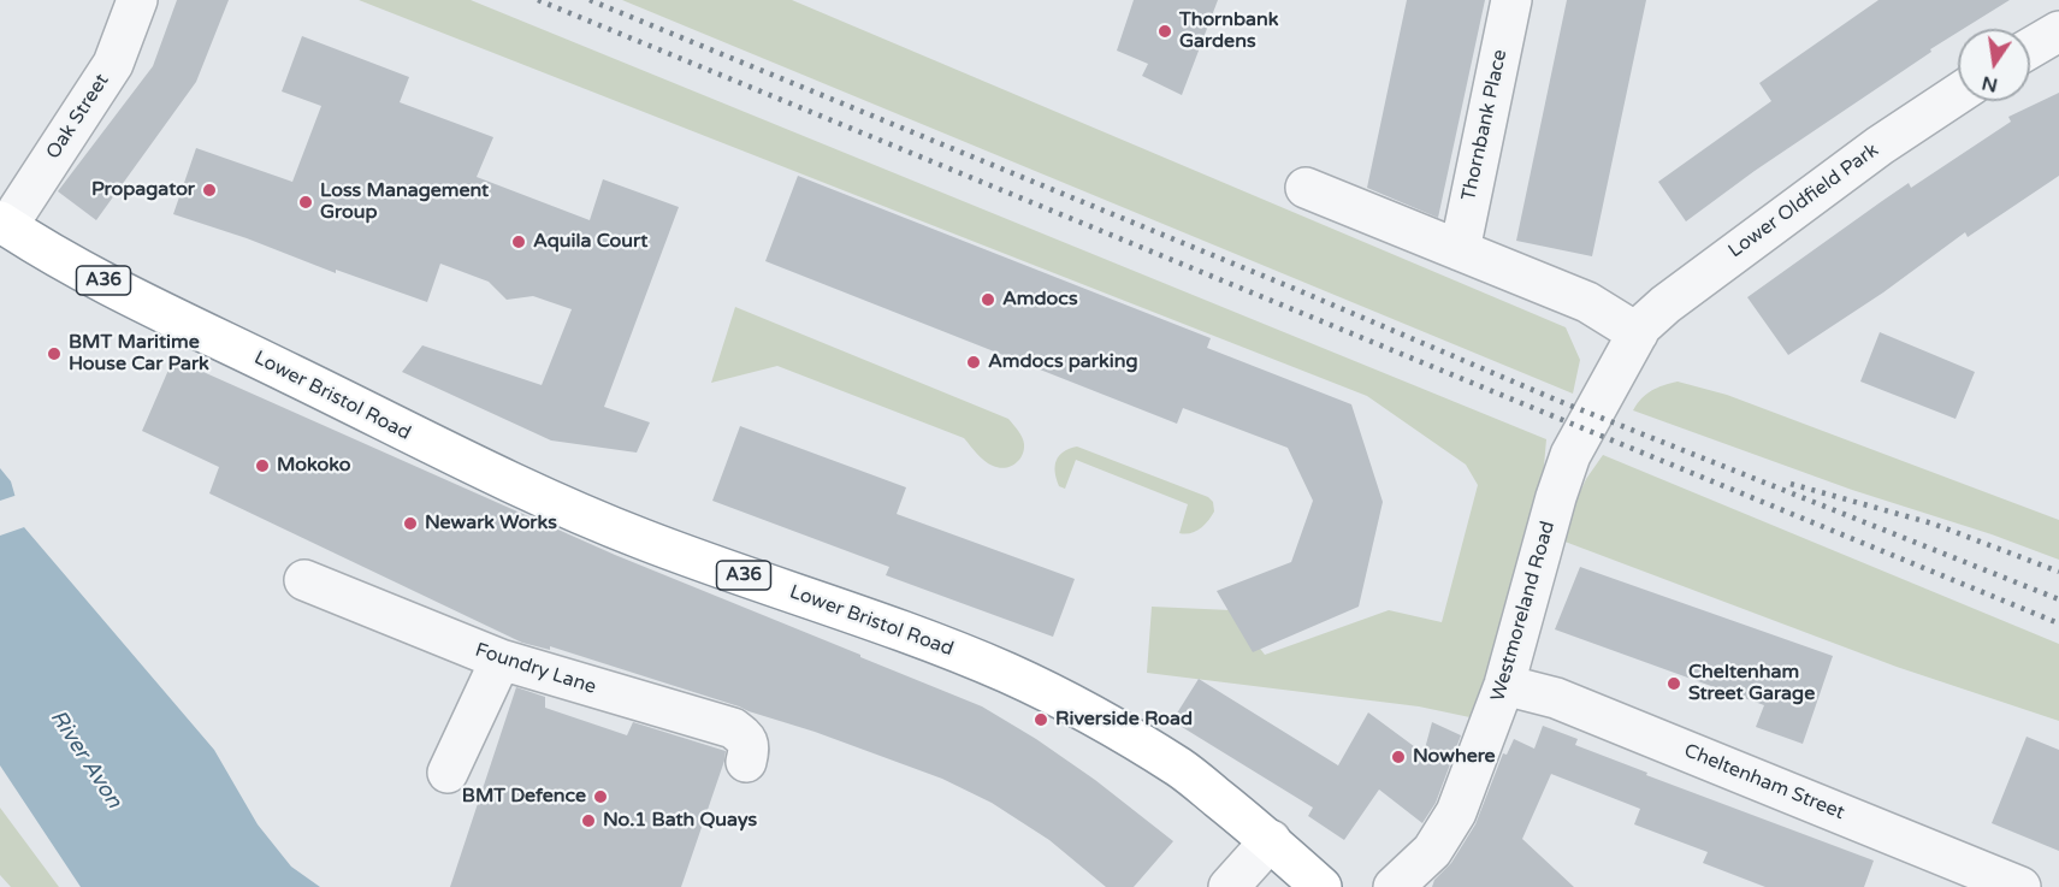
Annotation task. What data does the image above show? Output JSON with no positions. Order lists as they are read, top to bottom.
{
  "streets": {
    "highway": ["A36", "Lower Bristol Road"],
    "street": [
      "Oak Street",
      "Thornbank Place",
      "Lower Oldfield Park",
      "Westmoreland Road",
      "Foundry Lane",
      "Cheltenham Street"
    ]
  },
  "crossings": [
    ["Oak Street", "Lower Bristol Road"],
    ["Lower Oldfield Park", "Westmoreland Road"],
    ["Westmoreland Road", "Cheltenham Street"]
  ],
  "water": ["River Avon"],
  "places": [
    "Thornbank Gardens",
    "Propagator",
    "Loss Management Group",
    "Aquila Court",
    "Amdocs",
    "BMT Maritime House Car Park",
    "Amdocs parking",
    "Mokoko",
    "Newark Works",
    "Cheltenham Street Garage",
    "Riverside Road",
    "Nowhere",
    "BMT Defence",
    "No.1 Bath Quays"
  ],
  "north": "bottom"
}
